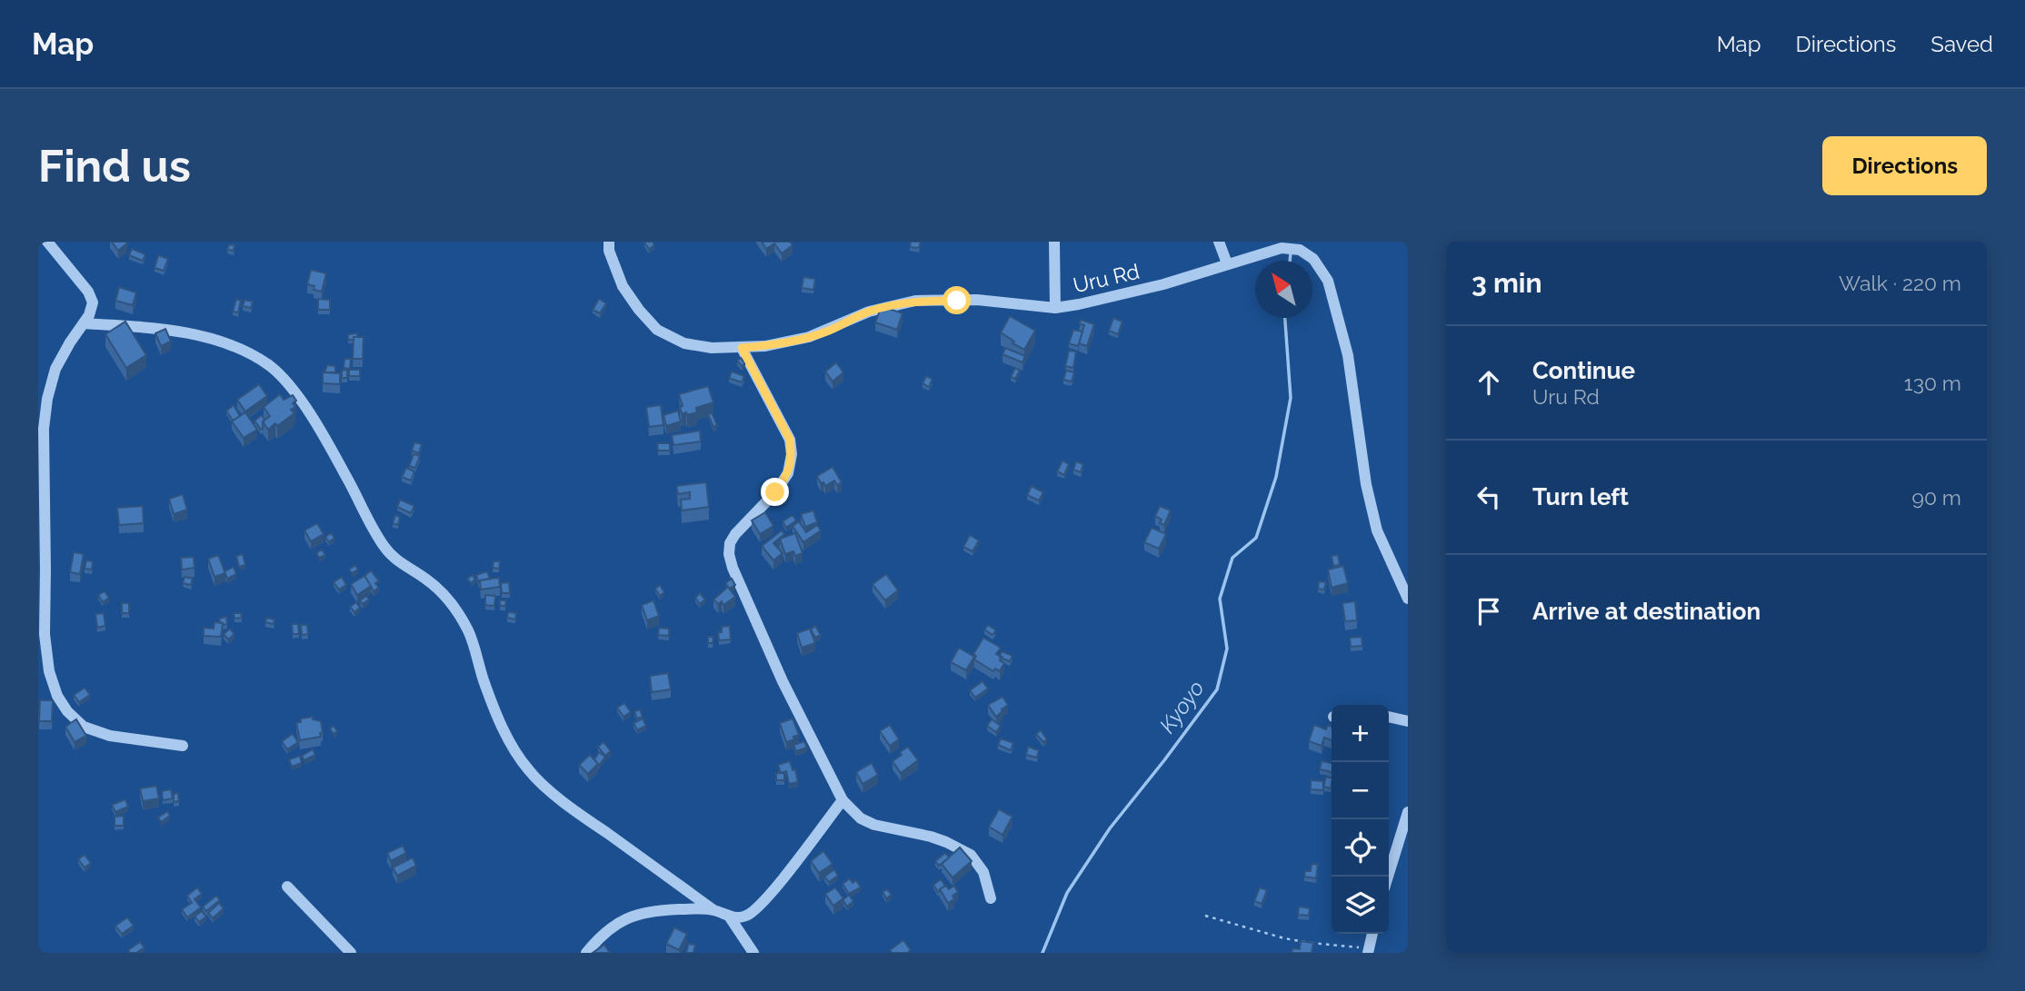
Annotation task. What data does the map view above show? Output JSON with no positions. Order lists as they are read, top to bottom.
{
  "streets": {
    "street": ["Uru Rd"]
  },
  "water": ["Kyoyo"],
  "north": "top left",
  "page": {
    "header": "Map",
    "nav": ["Map", "Directions", "Saved"],
    "buttons": "Directions",
    "title": "Find us",
    "heading": ["3 min", "Walk · 220 m"],
    "list": [
      ["Continue", "Uru Rd", "130 m"],
      ["Turn left", "90 m"],
      "Arrive at destination"
    ],
    "map_buttons": ["+", "−"]
  }
}
